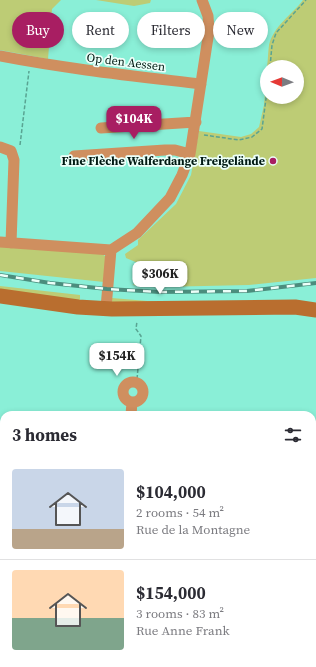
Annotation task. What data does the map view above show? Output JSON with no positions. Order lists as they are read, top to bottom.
{
  "streets": {
    "street": ["Op den Aessen"]
  },
  "places": ["Fine Flèche Walferdange Freigelände"],
  "north": "left",
  "page": {
    "chip": [
      "Buy",
      "Rent",
      "Filters",
      "New"
    ],
    "price": ["$104K", "$306K", "$154K"],
    "heading": "3 homes",
    "list": [
      {
        "name": "$104,000",
        "note": "2 rooms · 54 m² · Rue de la Montagne"
      },
      {
        "name": "$154,000",
        "note": "3 rooms · 83 m² · Rue Anne Frank"
      }
    ]
  }
}
